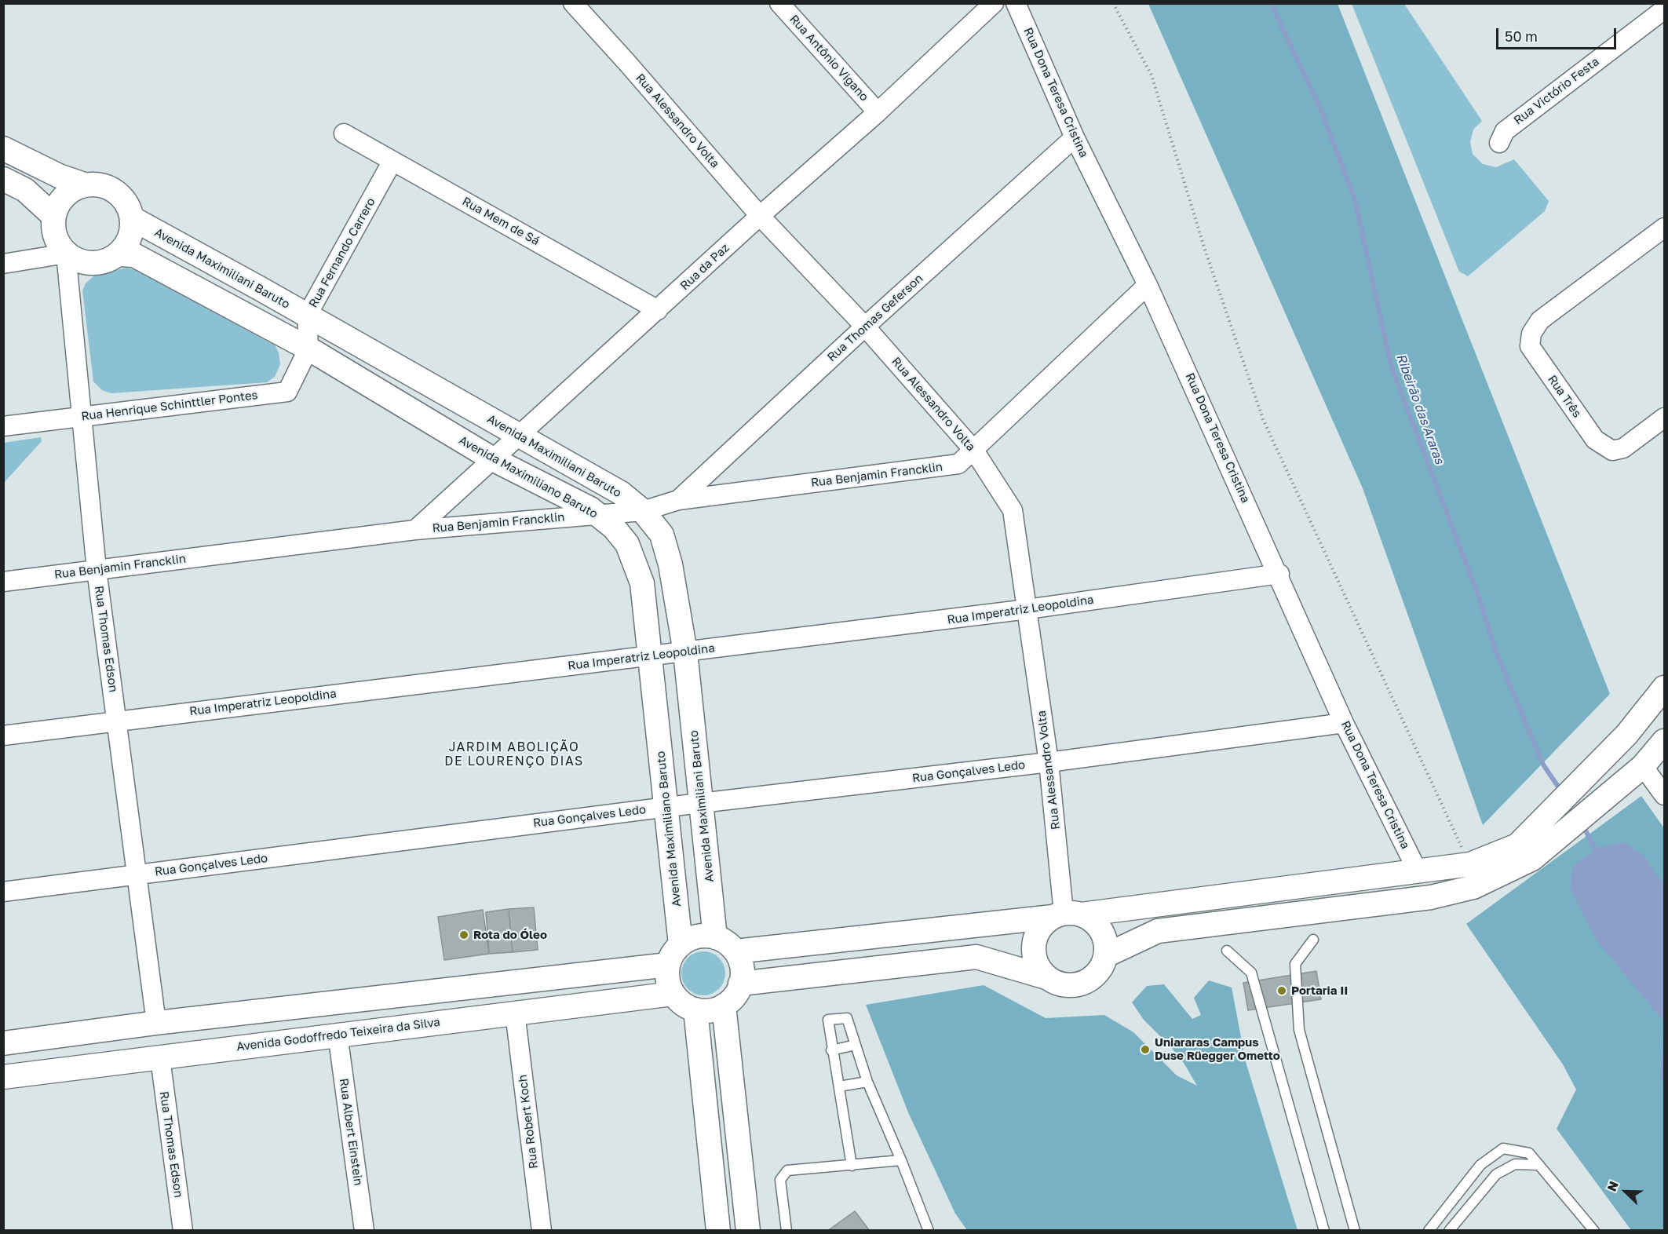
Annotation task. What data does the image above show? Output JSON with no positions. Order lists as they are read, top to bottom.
{
  "streets": {
    "street": [
      "Rua Antônio Vigano",
      "Rua Victório Festa",
      "Rua Dona Teresa Cristina",
      "Rua Alessandro Volta",
      "Rua Mem de Sá",
      "Rua Fernando Carrero",
      "Rua da Paz",
      "Avenida Maximiliani Baruto",
      "Rua Thomas Geferson",
      "Rua Três",
      "Rua Henrique Schinttler Pontes",
      "Rua Benjamin Francklin",
      "Avenida Maximiliano Baruto",
      "Rua Imperatriz Leopoldina",
      "Rua Thomas Edson",
      "Rua Gonçalves Ledo",
      "Avenida Godoffredo Teixeira da Silva",
      "Rua Robert Koch",
      "Rua Albert Einstein"
    ]
  },
  "crossings": [
    ["Rua Antônio Vigano", "Rua da Paz"],
    ["Rua Dona Teresa Cristina", "Rua Thomas Geferson"],
    ["Rua Dona Teresa Cristina", "Rua Benjamin Francklin"],
    ["Rua Dona Teresa Cristina", "Rua Imperatriz Leopoldina"],
    ["Rua Dona Teresa Cristina", "Rua Gonçalves Ledo"],
    ["Rua Alessandro Volta", "Rua da Paz"],
    ["Rua Alessandro Volta", "Rua Thomas Geferson"],
    ["Rua Alessandro Volta", "Rua Benjamin Francklin"],
    ["Rua Alessandro Volta", "Rua Imperatriz Leopoldina"],
    ["Rua Alessandro Volta", "Rua Gonçalves Ledo"],
    ["Rua Mem de Sá", "Rua Fernando Carrero"],
    ["Rua Mem de Sá", "Rua da Paz"],
    ["Rua Fernando Carrero", "Avenida Maximiliani Baruto"],
    ["Rua Fernando Carrero", "Rua Henrique Schinttler Pontes"],
    ["Rua Fernando Carrero", "Avenida Maximiliano Baruto"],
    ["Rua da Paz", "Avenida Maximiliani Baruto"],
    ["Rua da Paz", "Rua Benjamin Francklin"],
    ["Rua da Paz", "Avenida Maximiliano Baruto"],
    ["Avenida Maximiliani Baruto", "Rua Benjamin Francklin"],
    ["Avenida Maximiliani Baruto", "Avenida Maximiliano Baruto"],
    ["Avenida Maximiliani Baruto", "Rua Imperatriz Leopoldina"],
    ["Avenida Maximiliani Baruto", "Rua Thomas Edson"],
    ["Avenida Maximiliani Baruto", "Rua Gonçalves Ledo"],
    ["Avenida Maximiliani Baruto", "Avenida Godoffredo Teixeira da Silva"],
    ["Rua Thomas Geferson", "Rua Benjamin Francklin"],
    ["Rua Henrique Schinttler Pontes", "Avenida Maximiliano Baruto"],
    ["Rua Henrique Schinttler Pontes", "Rua Thomas Edson"],
    ["Rua Benjamin Francklin", "Avenida Maximiliano Baruto"],
    ["Rua Benjamin Francklin", "Rua Thomas Edson"],
    ["Avenida Maximiliano Baruto", "Rua Imperatriz Leopoldina"],
    ["Avenida Maximiliano Baruto", "Rua Thomas Edson"],
    ["Avenida Maximiliano Baruto", "Rua Gonçalves Ledo"],
    ["Avenida Maximiliano Baruto", "Avenida Godoffredo Teixeira da Silva"],
    ["Rua Imperatriz Leopoldina", "Rua Thomas Edson"],
    ["Rua Thomas Edson", "Rua Gonçalves Ledo"],
    ["Rua Thomas Edson", "Avenida Godoffredo Teixeira da Silva"],
    ["Avenida Godoffredo Teixeira da Silva", "Rua Robert Koch"],
    ["Avenida Godoffredo Teixeira da Silva", "Rua Albert Einstein"]
  ],
  "districts": ["JARDIM ABOLIÇÃO DE LOURENÇO DIAS"],
  "water": ["Ribeirão das Araras"],
  "places": ["Rota do Óleo", "Portaria II", "Uniararas Campus Duse Rüegger Ometto"],
  "scale_bar": "50 m",
  "north": "top left"
}
